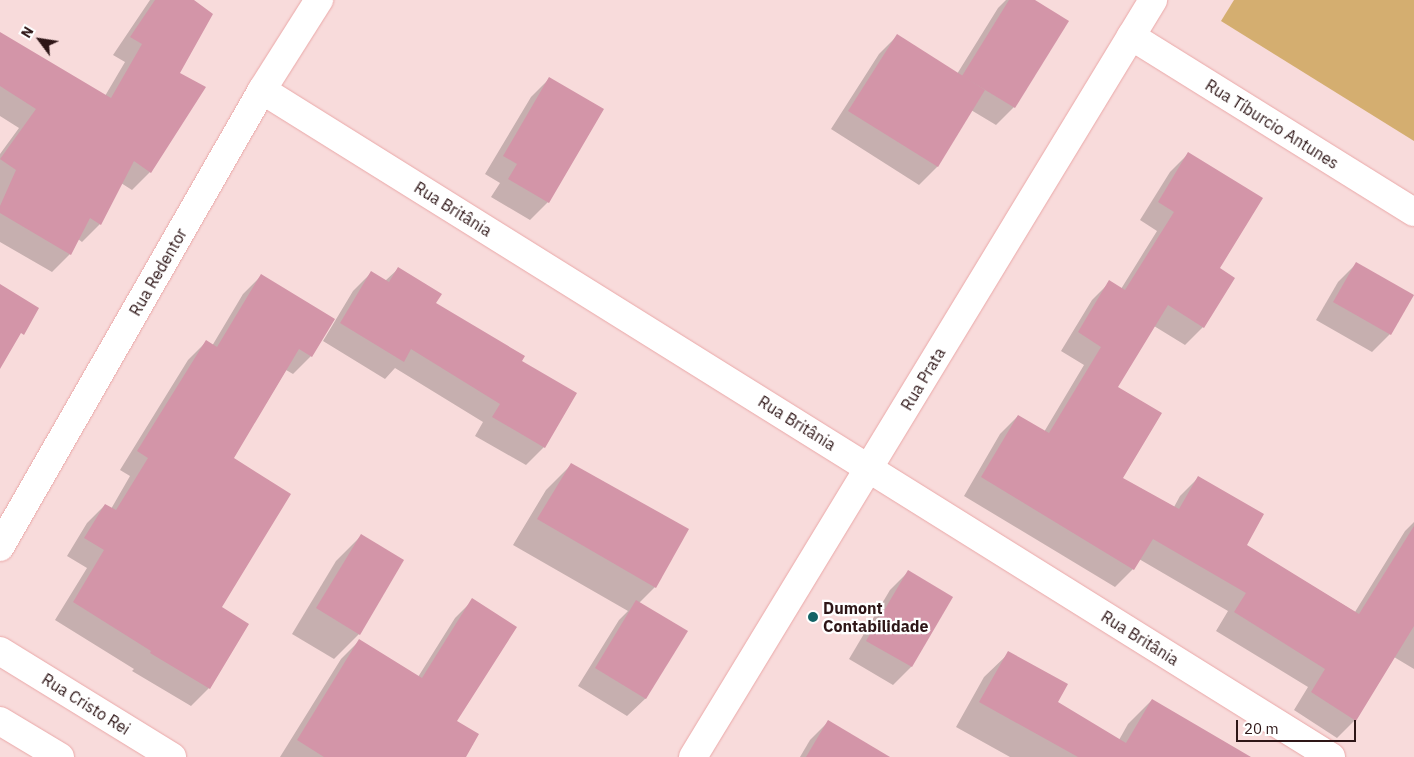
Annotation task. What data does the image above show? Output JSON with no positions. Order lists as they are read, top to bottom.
{
  "streets": {
    "street": [
      "Rua Tíburcio Antunes",
      "Rua Britânia",
      "Rua Redentor",
      "Rua Prata",
      "Rua Cristo Rei"
    ]
  },
  "crossings": [
    ["Rua Tíburcio Antunes", "Rua Prata"],
    ["Rua Britânia", "Rua Redentor"],
    ["Rua Britânia", "Rua Prata"]
  ],
  "places": ["Dumont Contabilidade"],
  "scale_bar": "20 m",
  "north": "top left"
}
